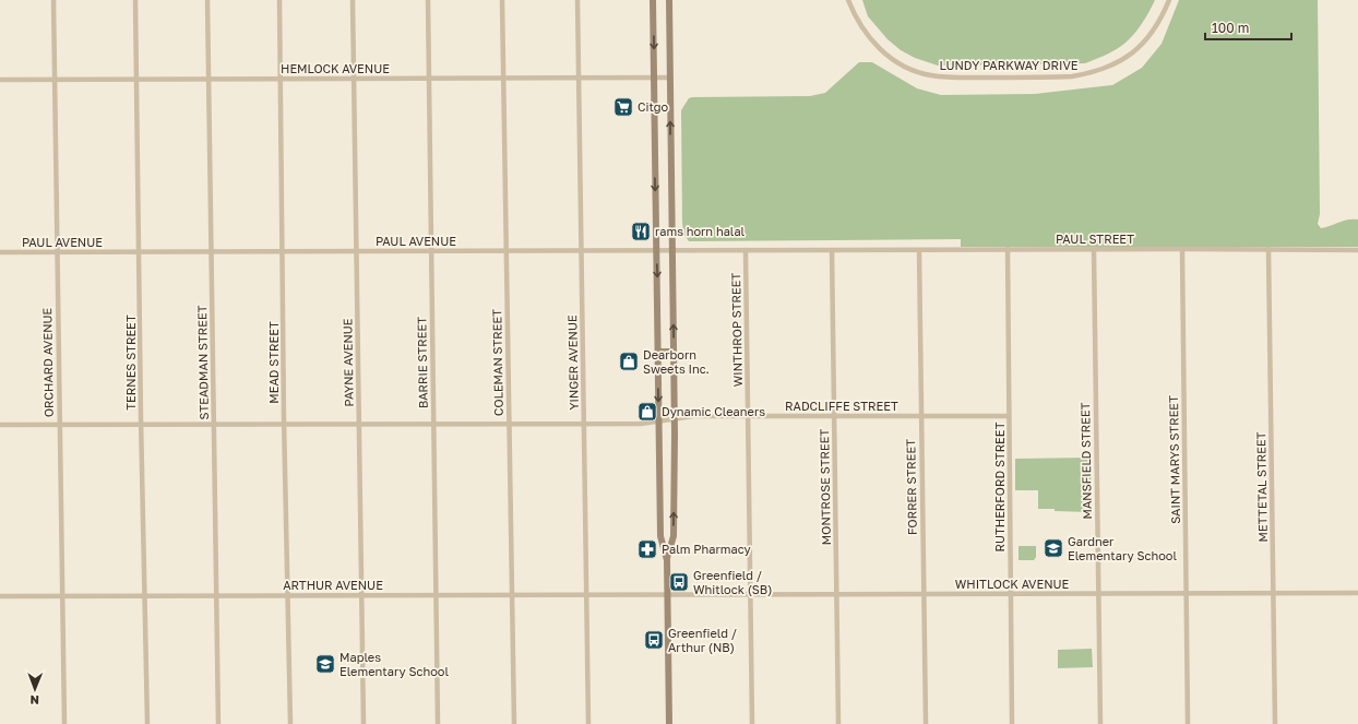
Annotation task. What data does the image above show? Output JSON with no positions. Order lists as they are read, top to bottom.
{
  "streets": {
    "street": [
      "LUNDY PARKWAY DRIVE",
      "HEMLOCK AVENUE",
      "PAUL STREET",
      "PAUL AVENUE",
      "WINTHROP STREET",
      "ORCHARD AVENUE",
      "TERNES STREET",
      "STEADMAN STREET",
      "MEAD STREET",
      "PAYNE AVENUE",
      "BARRIE STREET",
      "COLEMAN STREET",
      "YINGER AVENUE",
      "RADCLIFFE STREET",
      "SAINT MARYS STREET",
      "MANSFIELD STREET",
      "MONTROSE STREET",
      "FORRER STREET",
      "RUTHERFORD STREET",
      "METTETAL STREET",
      "WHITLOCK AVENUE",
      "ARTHUR AVENUE"
    ]
  },
  "crossings": [
    ["HEMLOCK AVENUE", "ORCHARD AVENUE"],
    ["HEMLOCK AVENUE", "TERNES STREET"],
    ["HEMLOCK AVENUE", "STEADMAN STREET"],
    ["HEMLOCK AVENUE", "MEAD STREET"],
    ["HEMLOCK AVENUE", "PAYNE AVENUE"],
    ["HEMLOCK AVENUE", "BARRIE STREET"],
    ["HEMLOCK AVENUE", "COLEMAN STREET"],
    ["HEMLOCK AVENUE", "YINGER AVENUE"],
    ["PAUL STREET", "PAUL AVENUE"],
    ["PAUL STREET", "SAINT MARYS STREET"],
    ["PAUL STREET", "MANSFIELD STREET"],
    ["PAUL STREET", "MONTROSE STREET"],
    ["PAUL STREET", "FORRER STREET"],
    ["PAUL STREET", "RUTHERFORD STREET"],
    ["PAUL STREET", "METTETAL STREET"],
    ["PAUL AVENUE", "WINTHROP STREET"],
    ["PAUL AVENUE", "ORCHARD AVENUE"],
    ["PAUL AVENUE", "TERNES STREET"],
    ["PAUL AVENUE", "STEADMAN STREET"],
    ["PAUL AVENUE", "MEAD STREET"],
    ["PAUL AVENUE", "PAYNE AVENUE"],
    ["PAUL AVENUE", "BARRIE STREET"],
    ["PAUL AVENUE", "COLEMAN STREET"],
    ["PAUL AVENUE", "YINGER AVENUE"],
    ["PAUL AVENUE", "MONTROSE STREET"],
    ["WINTHROP STREET", "RADCLIFFE STREET"],
    ["WINTHROP STREET", "WHITLOCK AVENUE"],
    ["ORCHARD AVENUE", "RADCLIFFE STREET"],
    ["ORCHARD AVENUE", "ARTHUR AVENUE"],
    ["TERNES STREET", "RADCLIFFE STREET"],
    ["TERNES STREET", "ARTHUR AVENUE"],
    ["STEADMAN STREET", "RADCLIFFE STREET"],
    ["STEADMAN STREET", "ARTHUR AVENUE"],
    ["MEAD STREET", "RADCLIFFE STREET"],
    ["MEAD STREET", "ARTHUR AVENUE"],
    ["PAYNE AVENUE", "RADCLIFFE STREET"],
    ["PAYNE AVENUE", "ARTHUR AVENUE"],
    ["BARRIE STREET", "RADCLIFFE STREET"],
    ["BARRIE STREET", "ARTHUR AVENUE"],
    ["COLEMAN STREET", "RADCLIFFE STREET"],
    ["COLEMAN STREET", "ARTHUR AVENUE"],
    ["YINGER AVENUE", "RADCLIFFE STREET"],
    ["YINGER AVENUE", "ARTHUR AVENUE"],
    ["RADCLIFFE STREET", "MONTROSE STREET"],
    ["RADCLIFFE STREET", "FORRER STREET"],
    ["RADCLIFFE STREET", "RUTHERFORD STREET"],
    ["SAINT MARYS STREET", "WHITLOCK AVENUE"],
    ["MANSFIELD STREET", "WHITLOCK AVENUE"],
    ["MONTROSE STREET", "WHITLOCK AVENUE"],
    ["FORRER STREET", "WHITLOCK AVENUE"],
    ["RUTHERFORD STREET", "WHITLOCK AVENUE"],
    ["METTETAL STREET", "WHITLOCK AVENUE"],
    ["WHITLOCK AVENUE", "ARTHUR AVENUE"]
  ],
  "places": {
    "supermarket": ["Citgo"],
    "restaurant": ["rams horn halal"],
    "shop": ["Dearborn Sweets Inc.", "Dynamic Cleaners"],
    "school or university": ["Gardner Elementary School", "Maples Elementary School"],
    "pharmacy": ["Palm Pharmacy"],
    "bus stop": ["Greenfield / Whitlock (SB)", "Greenfield / Arthur (NB)"]
  },
  "scale_bar": "100 m",
  "north": "bottom"
}
